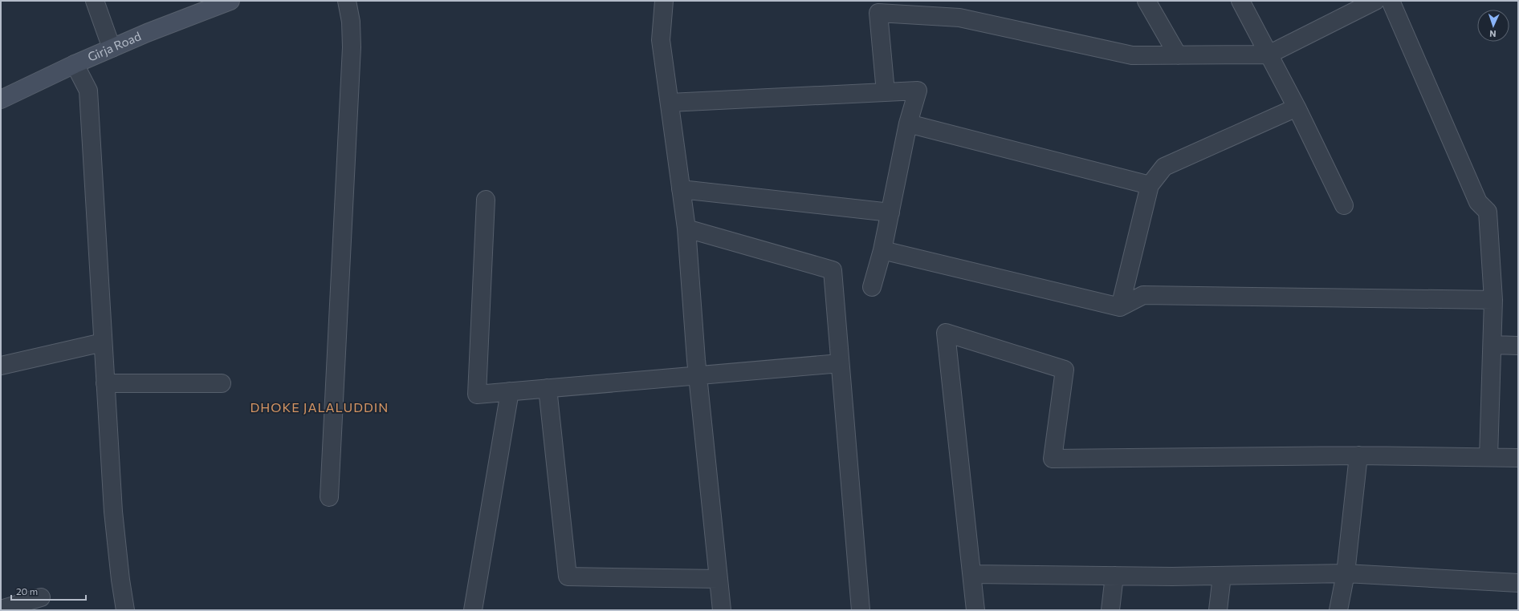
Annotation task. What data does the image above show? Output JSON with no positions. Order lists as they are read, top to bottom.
{
  "streets": {
    "main road": ["Girja Road"]
  },
  "districts": ["DHOKE JALALUDDIN"],
  "scale_bar": "20 m",
  "north": "bottom"
}
